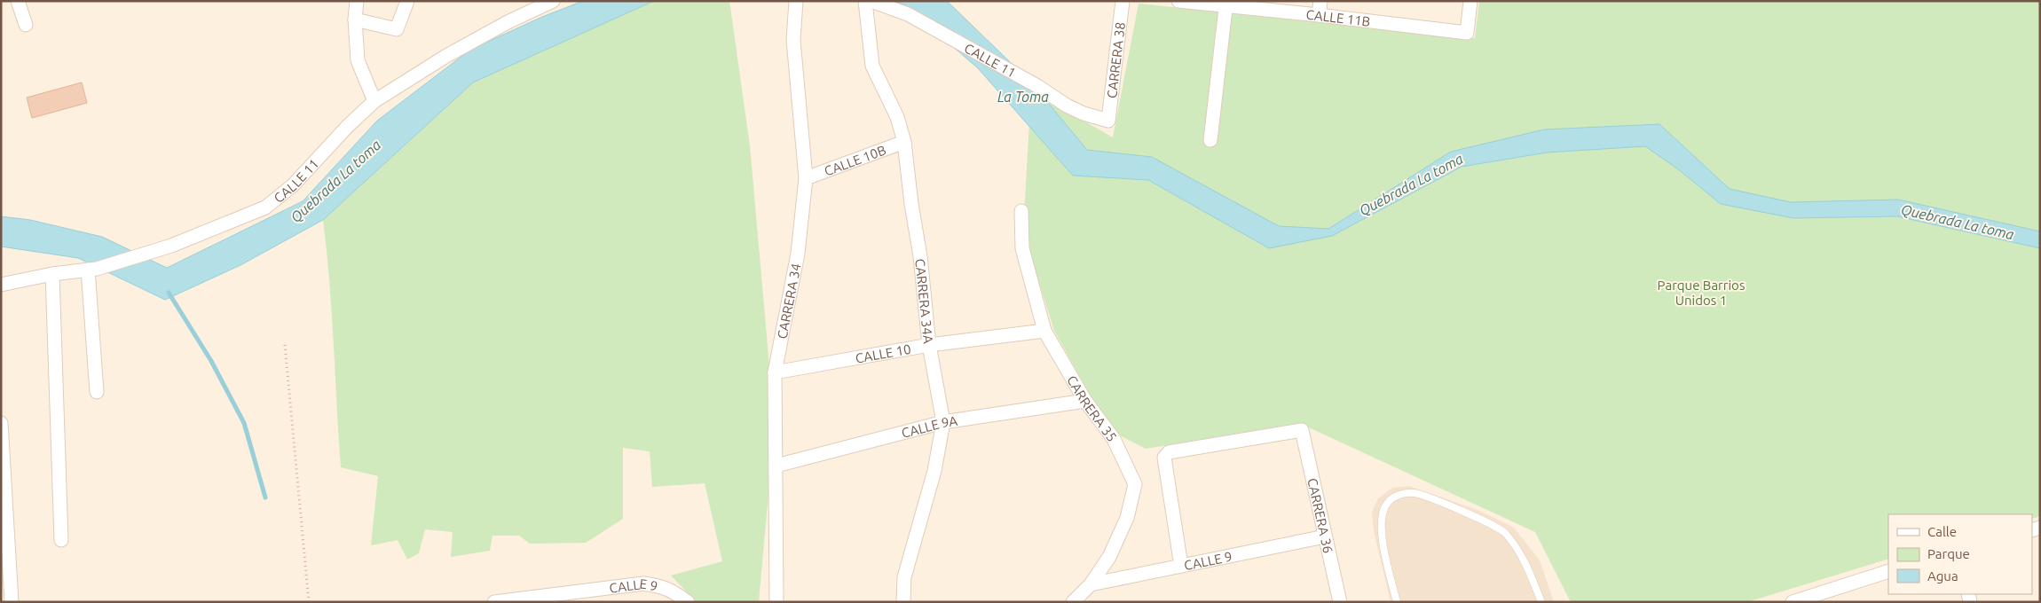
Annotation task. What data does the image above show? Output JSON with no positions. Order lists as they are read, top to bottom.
{
  "streets": {
    "street": [
      "CALLE 11B",
      "CALLE 11",
      "CARRERA 38",
      "CALLE 10B",
      "CARRERA 34A",
      "CARRERA 34",
      "CALLE 10",
      "CARRERA 35",
      "CALLE 9A",
      "CARRERA 36",
      "CALLE 9"
    ]
  },
  "crossings": [
    ["CALLE 11", "CARRERA 38"],
    ["CALLE 10B", "CARRERA 34A"],
    ["CALLE 10B", "CARRERA 34"],
    ["CARRERA 34A", "CALLE 10"],
    ["CARRERA 34A", "CALLE 9A"],
    ["CARRERA 34", "CALLE 10"],
    ["CARRERA 34", "CALLE 9A"],
    ["CALLE 10", "CARRERA 35"],
    ["CARRERA 35", "CALLE 9A"],
    ["CARRERA 35", "CALLE 9"],
    ["CARRERA 36", "CALLE 9"]
  ],
  "water": ["La Toma", "Quebrada La toma"],
  "parks": ["Parque Barrios Unidos 1"],
  "legend": ["Calle", "Parque", "Agua"]
}
